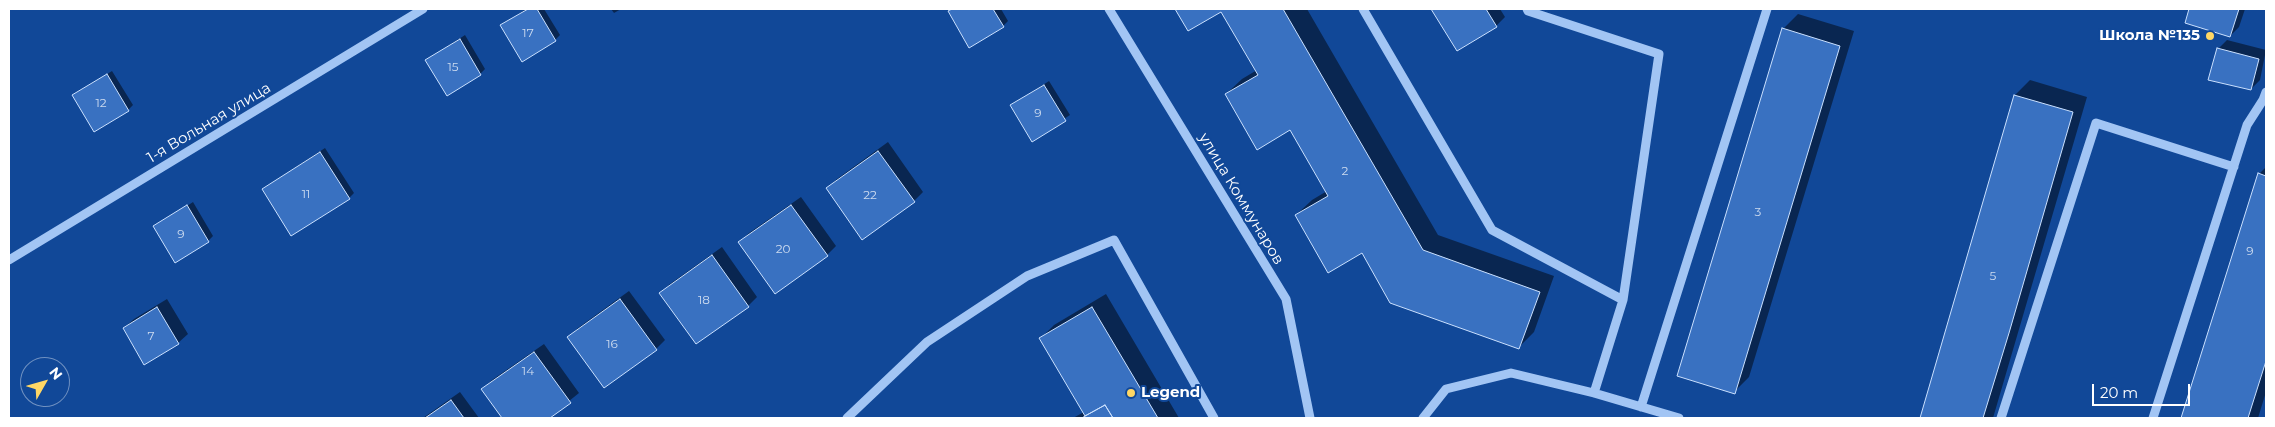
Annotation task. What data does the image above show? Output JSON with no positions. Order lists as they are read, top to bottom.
{
  "streets": {
    "street": ["1-я Вольная улица", "улица Коммунаров"]
  },
  "places": ["Школа №135", "Legend"],
  "house_numbers": [
    "17",
    "15",
    "12",
    "9",
    "2",
    "11",
    "22",
    "3",
    "9",
    "20",
    "9",
    "5",
    "18",
    "7",
    "16",
    "14"
  ],
  "scale_bar": "20 m",
  "north": "top right"
}
